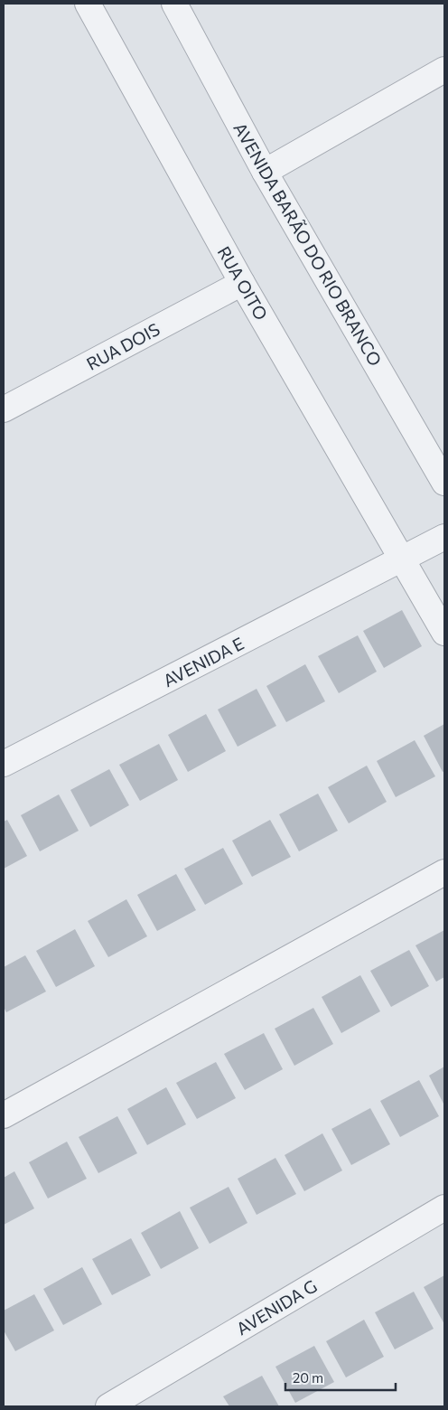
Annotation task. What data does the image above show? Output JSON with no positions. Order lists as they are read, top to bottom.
{
  "streets": {
    "street": [
      "AVENIDA BARÃO DO RIO BRANCO",
      "RUA OITO",
      "RUA DOIS",
      "AVENIDA E",
      "AVENIDA G"
    ]
  },
  "crossings": [
    ["RUA OITO", "RUA DOIS"],
    ["RUA OITO", "AVENIDA E"]
  ],
  "scale_bar": "20 m"
}
